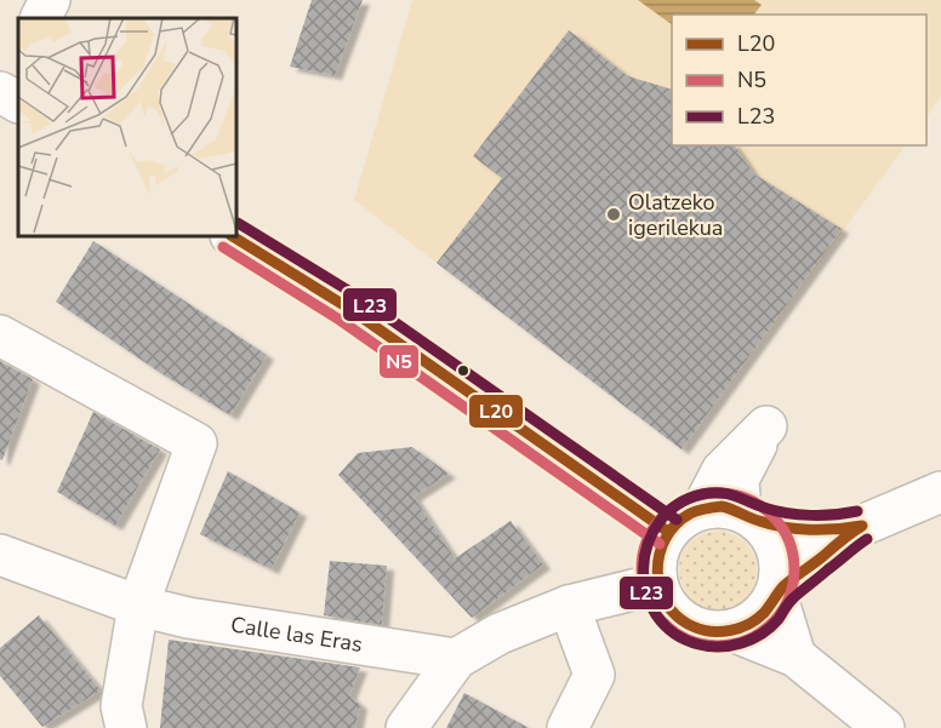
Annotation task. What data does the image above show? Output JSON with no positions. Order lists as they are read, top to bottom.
{
  "streets": {
    "street": ["Calle las Eras"]
  },
  "places": ["Olatzeko igerilekua"],
  "lines": ["transit line L23", "transit line L20", "transit line N5"],
  "legend": ["L20", "N5", "L23"]
}
